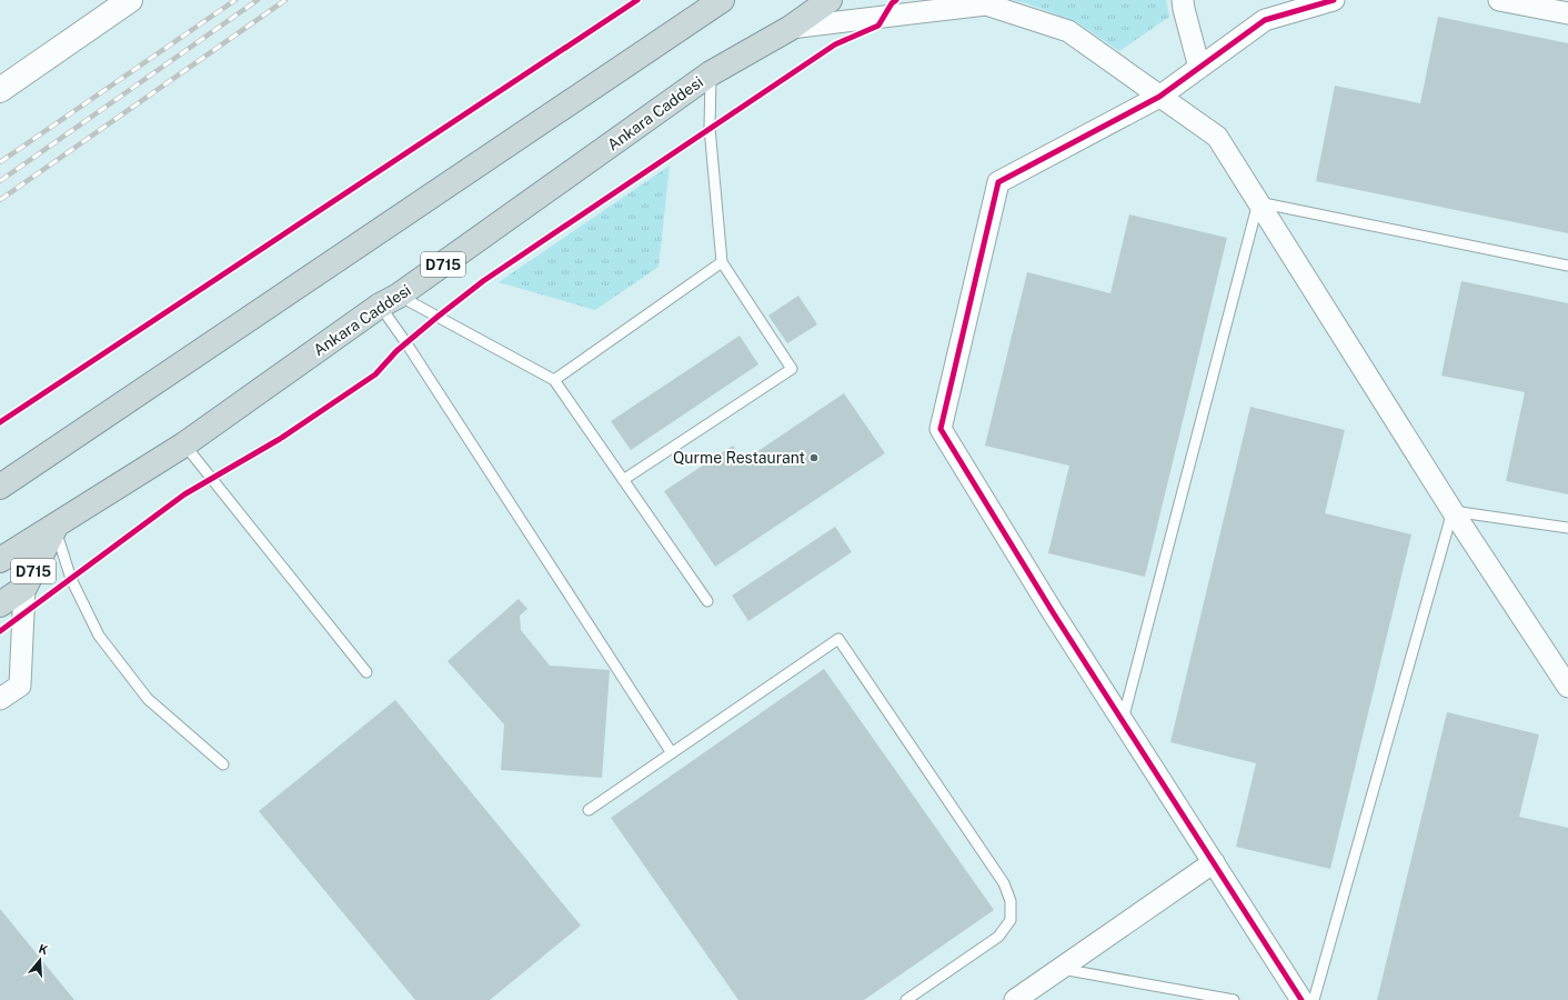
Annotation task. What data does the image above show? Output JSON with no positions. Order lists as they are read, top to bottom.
{
  "streets": {
    "highway": ["Ankara Caddesi", "D715"]
  },
  "crossings": [
    ["Ankara Caddesi", "D715"]
  ],
  "places": ["Qurme Restaurant"],
  "north": "top"
}
